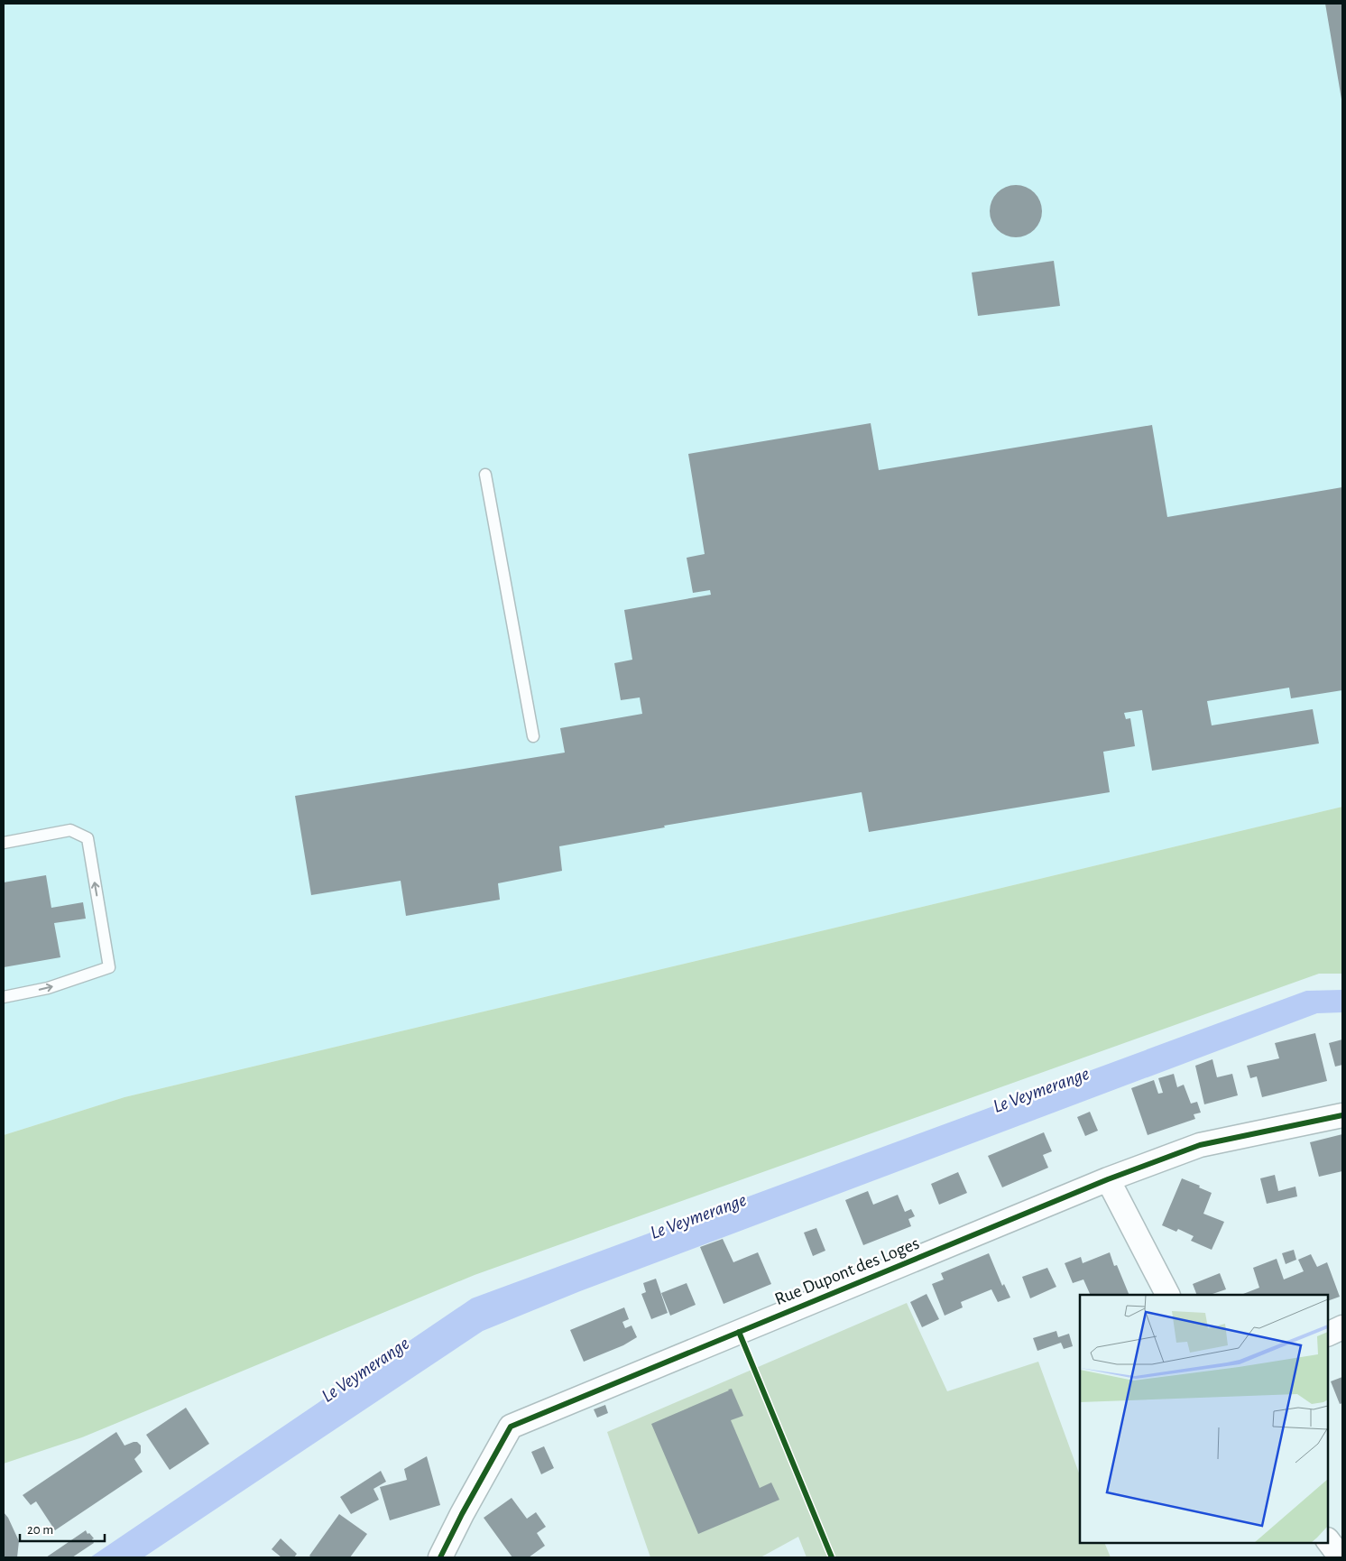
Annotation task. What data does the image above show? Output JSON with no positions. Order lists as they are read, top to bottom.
{
  "streets": {
    "street": ["Rue Dupont des Loges"]
  },
  "water": ["Le Veymerange"],
  "scale_bar": "20 m"
}
